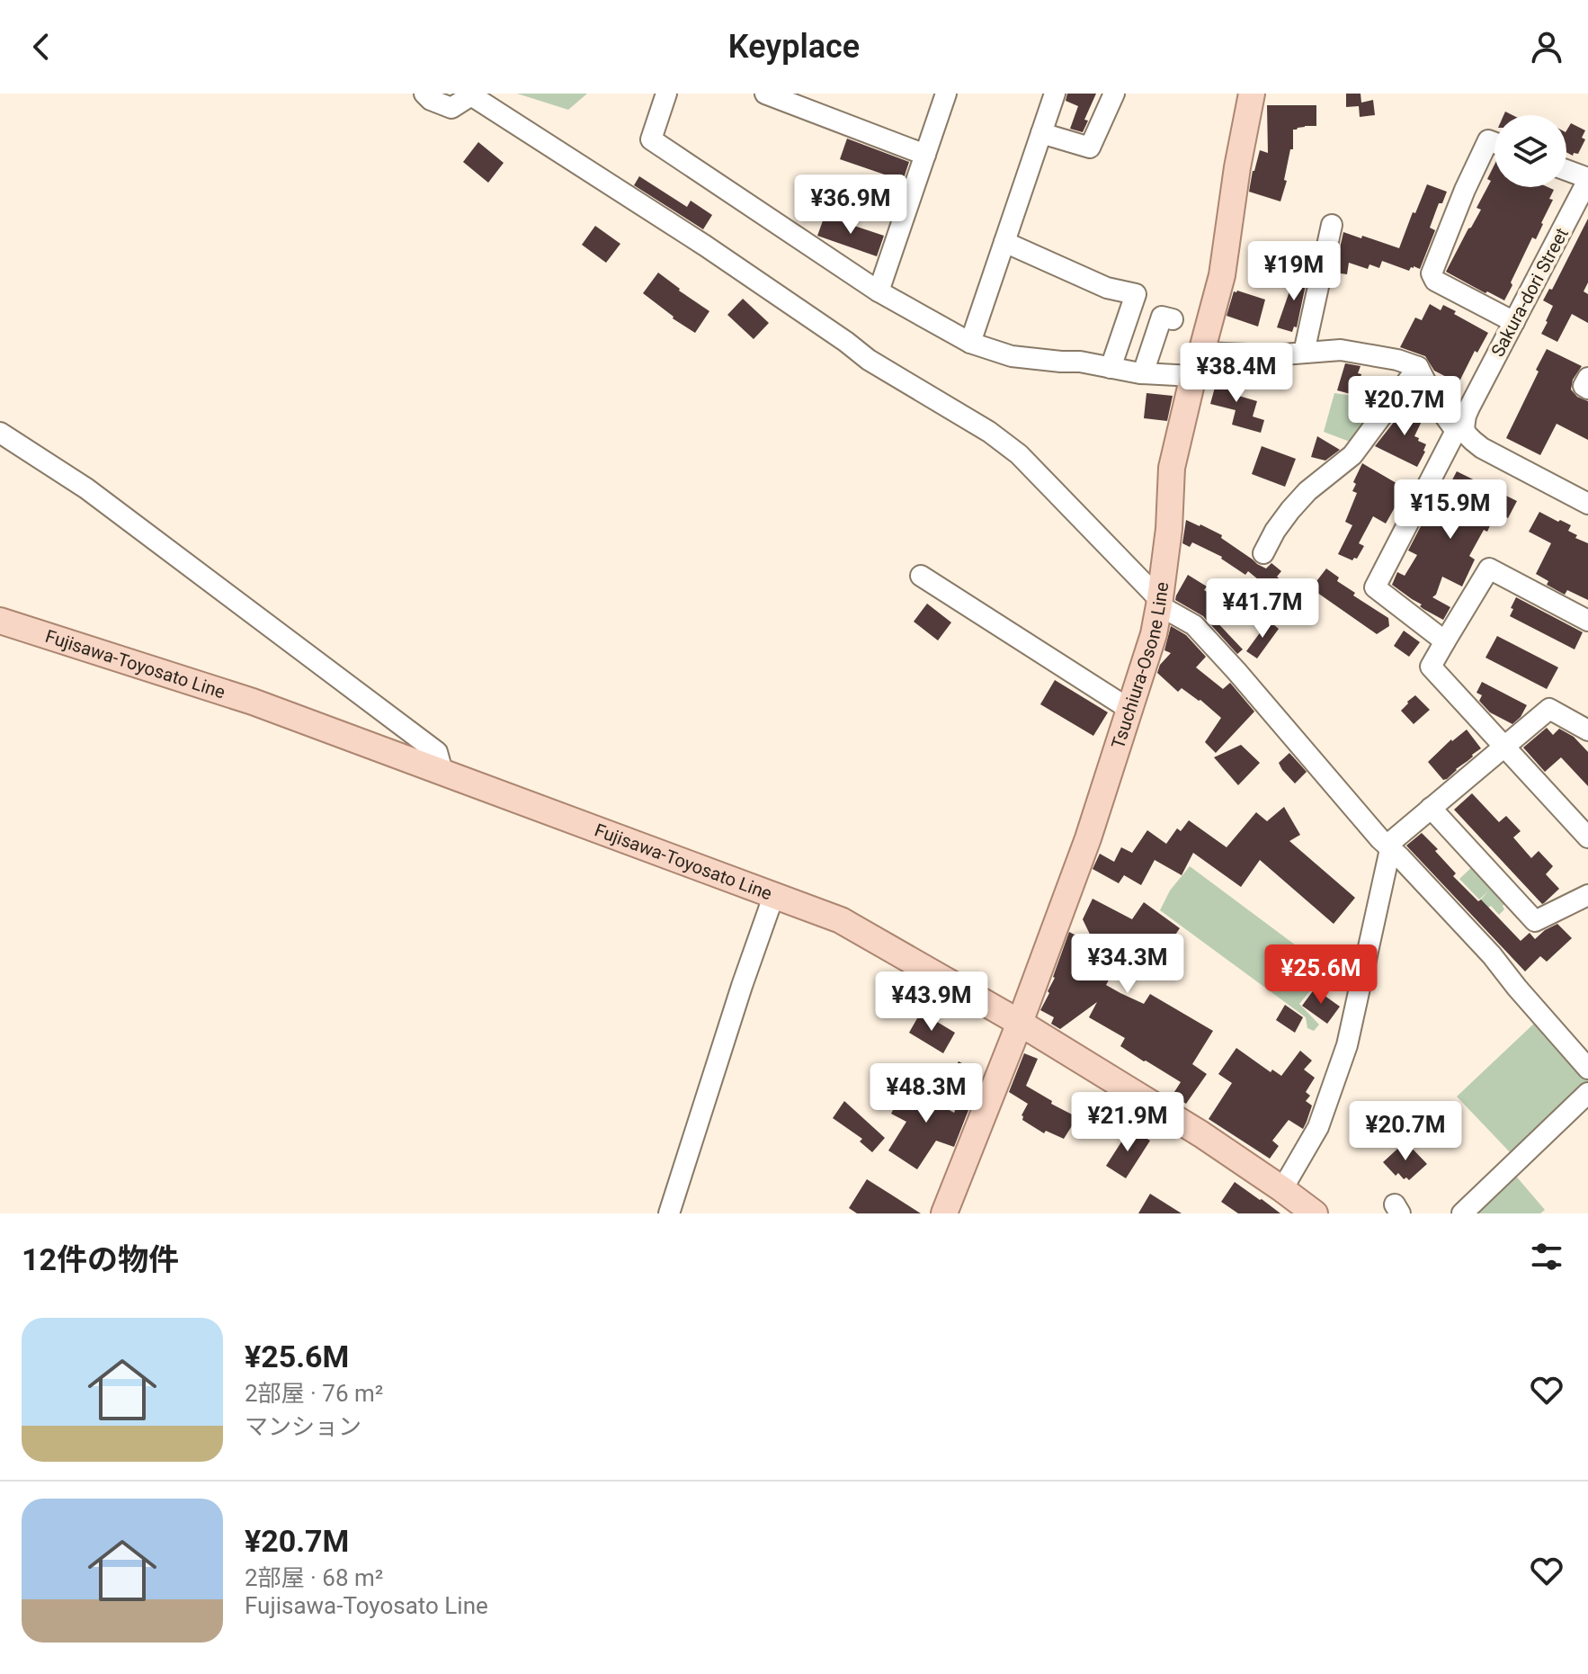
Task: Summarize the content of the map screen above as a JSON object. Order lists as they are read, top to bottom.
{
  "streets": {
    "main road": ["Fujisawa-Toyosato Line", "Tsuchiura-Osone Line"],
    "street": ["Sakura-dori Street"]
  },
  "crossings": [
    ["Fujisawa-Toyosato Line", "Tsuchiura-Osone Line"]
  ],
  "page": {
    "header": "Keyplace",
    "price": [
      "¥36.9M",
      "¥19M",
      "¥38.4M",
      "¥20.7M",
      "¥15.9M",
      "¥41.7M",
      "¥34.3M",
      "¥25.6M",
      "¥43.9M",
      "¥48.3M",
      "¥21.9M",
      "¥20.7M"
    ],
    "heading": "12件の物件",
    "list": [
      {
        "name": "¥25.6M",
        "note": "2部屋 · 76 m² · マンション"
      },
      {
        "name": "¥20.7M",
        "note": "2部屋 · 68 m² · Fujisawa-Toyosato Line"
      }
    ]
  }
}
